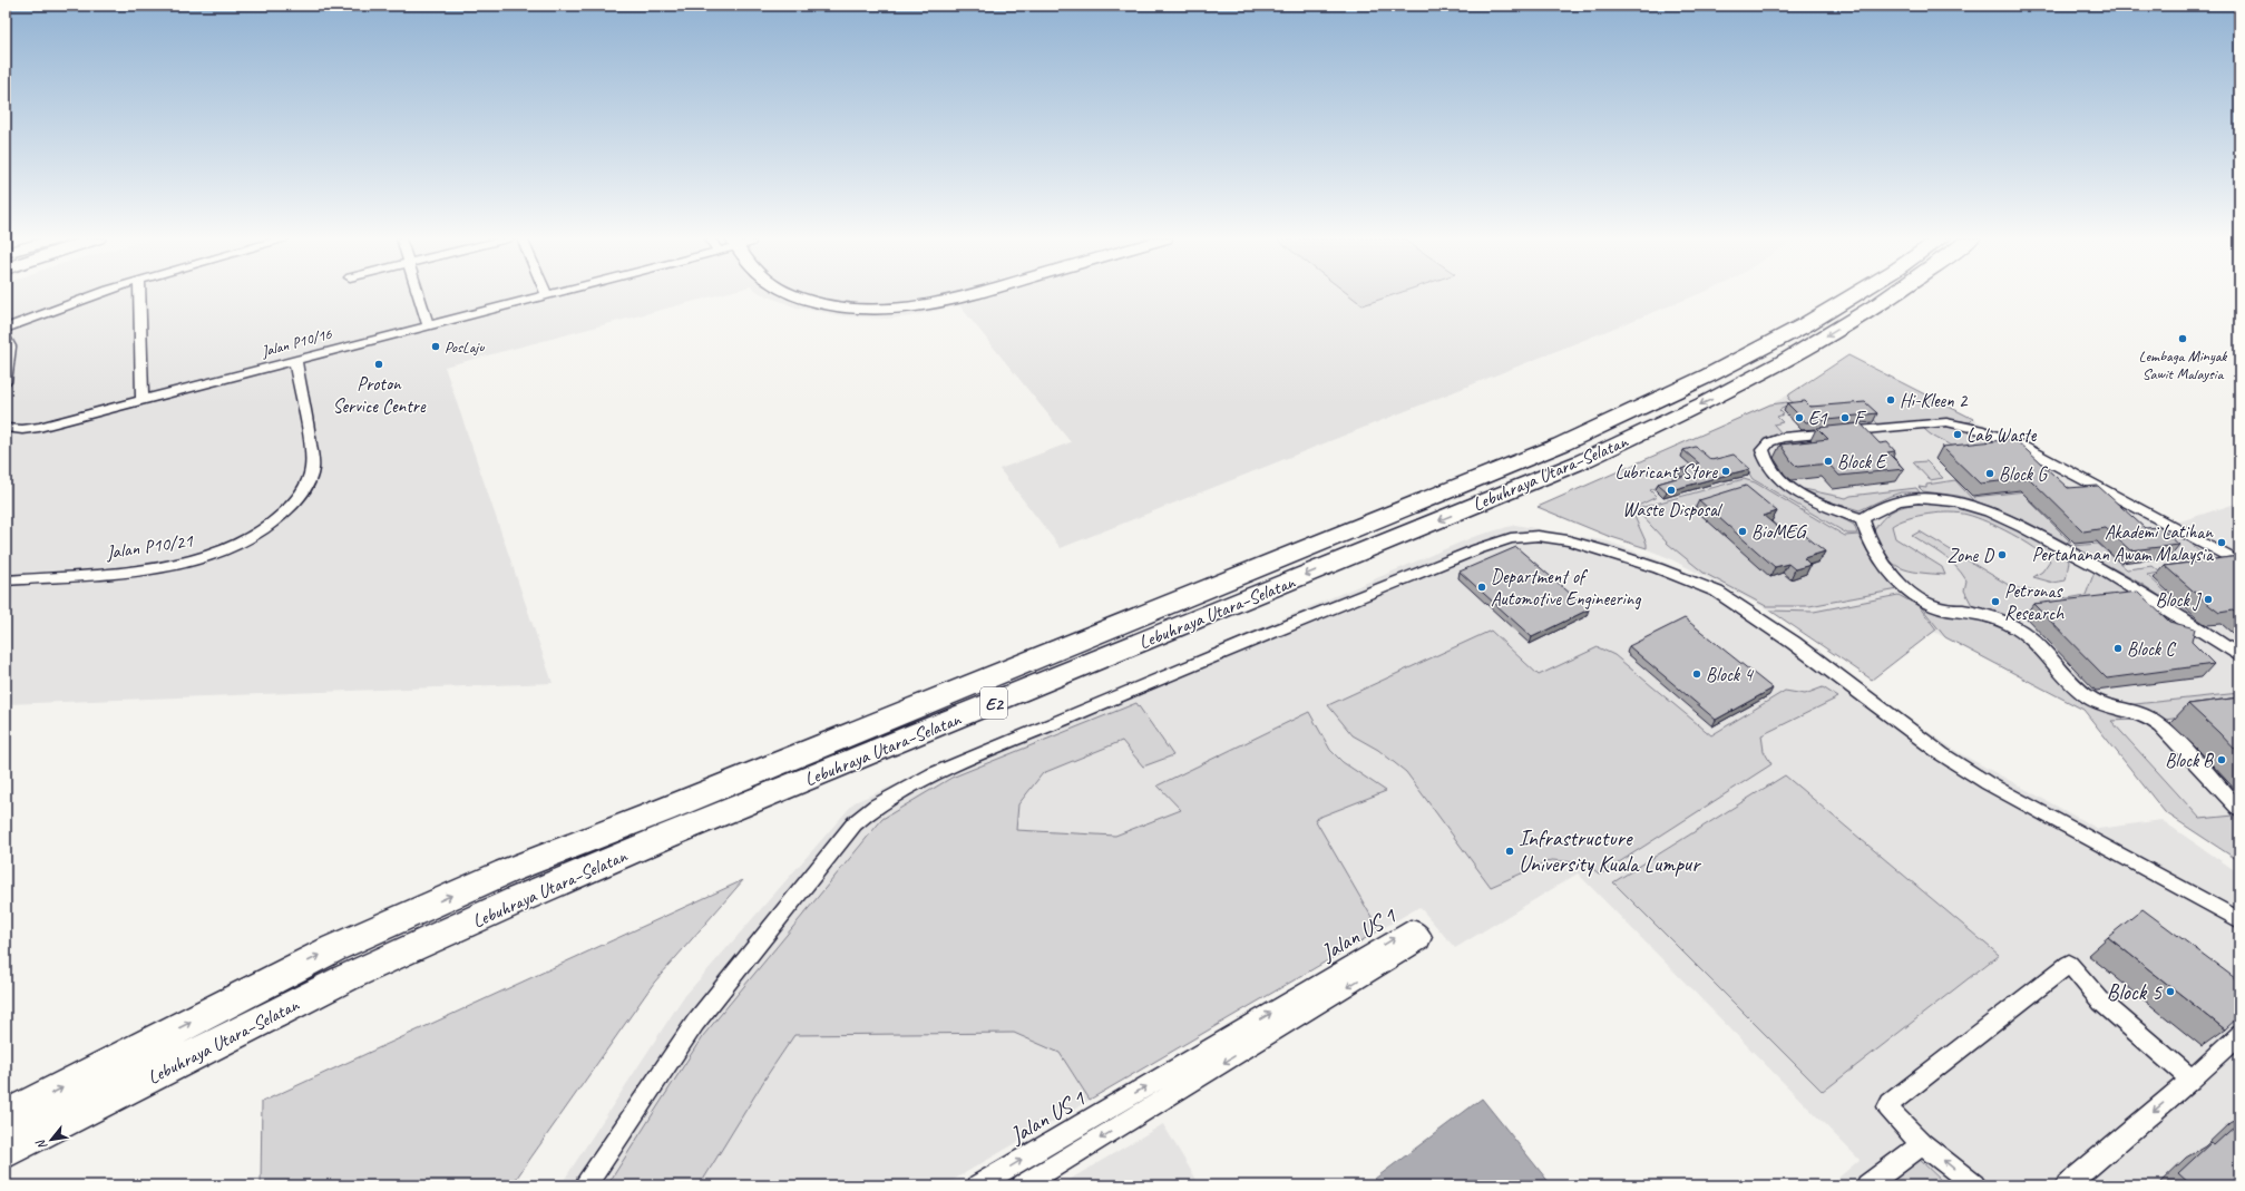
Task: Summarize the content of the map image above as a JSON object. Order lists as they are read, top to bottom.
{
  "streets": {
    "highway": ["Lebuhraya Utara–Selatan", "E2"],
    "street": ["Jalan P10/16", "Jalan P10/21", "Jalan US 1"]
  },
  "crossings": [
    ["Jalan P10/16", "Jalan P10/21"]
  ],
  "places": [
    "Lembaga Minyak Sawit Malaysia",
    "PosLaju",
    "Proton Service Centre",
    "Hi-Kleen 2",
    "E1",
    "F",
    "Lab Waste",
    "Block E",
    "Lubricant Store",
    "Block G",
    "Waste Disposal",
    "BioMEG",
    "Akademi Latihan Pertahanan Awam Malaysia",
    "Zone D",
    "Department of Automotive Engineering",
    "Block J",
    "Petronas Research",
    "Block C",
    "Block 4",
    "Block B",
    "Infrastructure University Kuala Lumpur",
    "Block 5"
  ],
  "north": "bottom left"
}
